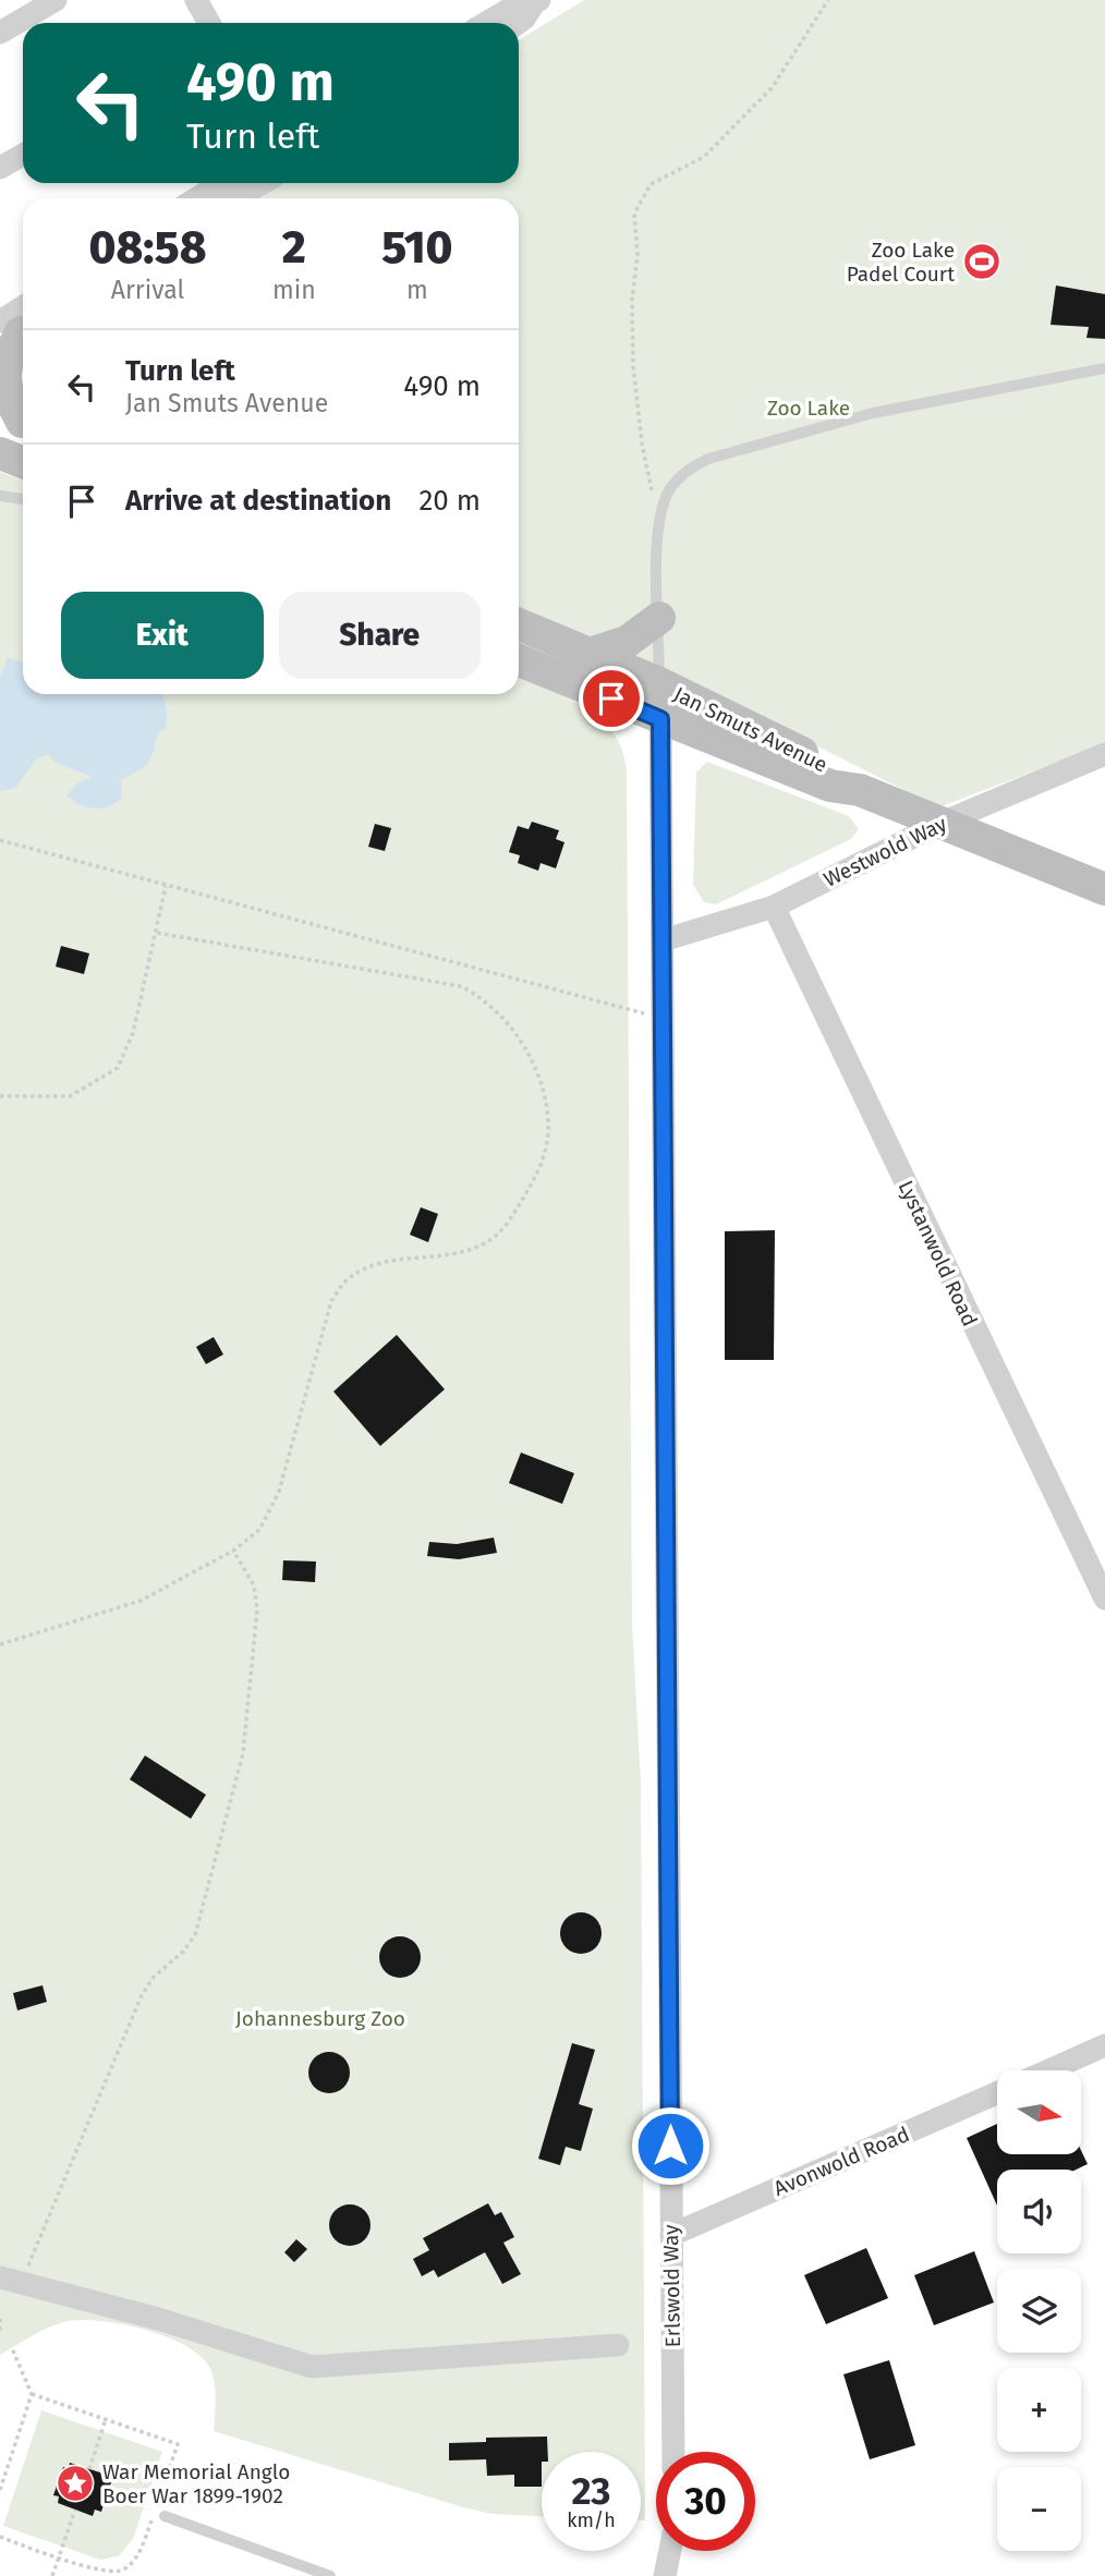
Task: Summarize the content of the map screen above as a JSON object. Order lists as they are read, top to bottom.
{
  "streets": {
    "main road": ["Jan Smuts Avenue"],
    "street": [
      "Westwold Way",
      "Lystanwold Road",
      "Avonwold Road",
      "Erlswold Way"
    ]
  },
  "crossings": [
    ["Jan Smuts Avenue", "Westwold Way"],
    ["Jan Smuts Avenue", "Erlswold Way"],
    ["Westwold Way", "Lystanwold Road"],
    ["Westwold Way", "Erlswold Way"],
    ["Avonwold Road", "Erlswold Way"]
  ],
  "parks": ["Zoo Lake", "Johannesburg Zoo"],
  "places": {
    "sports": ["Zoo Lake Padel Court"],
    "place": ["War Memorial Anglo Boer War 1899-1902"]
  },
  "north": "right",
  "page": {
    "turn": ["490 m", "Turn left"],
    "eta": [
      "08:58",
      "Arrival",
      "2",
      "min",
      "510",
      "m"
    ],
    "list": [
      {
        "name": "Turn left",
        "note": "Jan Smuts Avenue",
        "value": "490 m"
      },
      {
        "name": "Arrive at destination",
        "value": "20 m"
      }
    ],
    "buttons": ["Exit", "Share"],
    "map_buttons": ["+", "−"],
    "speed": "23 km/h",
    "limit": "30"
  }
}
